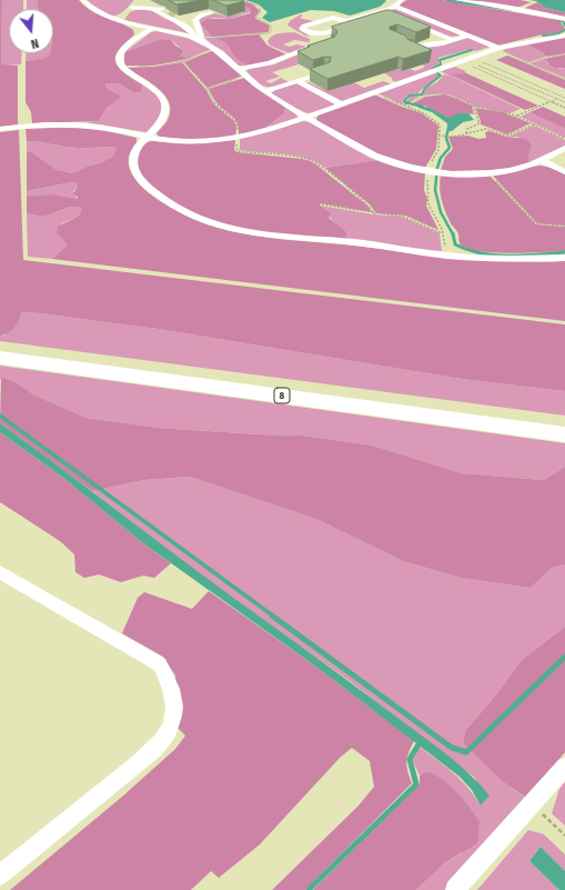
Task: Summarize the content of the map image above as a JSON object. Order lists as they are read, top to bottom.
{
  "streets": {
    "highway": ["8"]
  },
  "north": "bottom"
}
